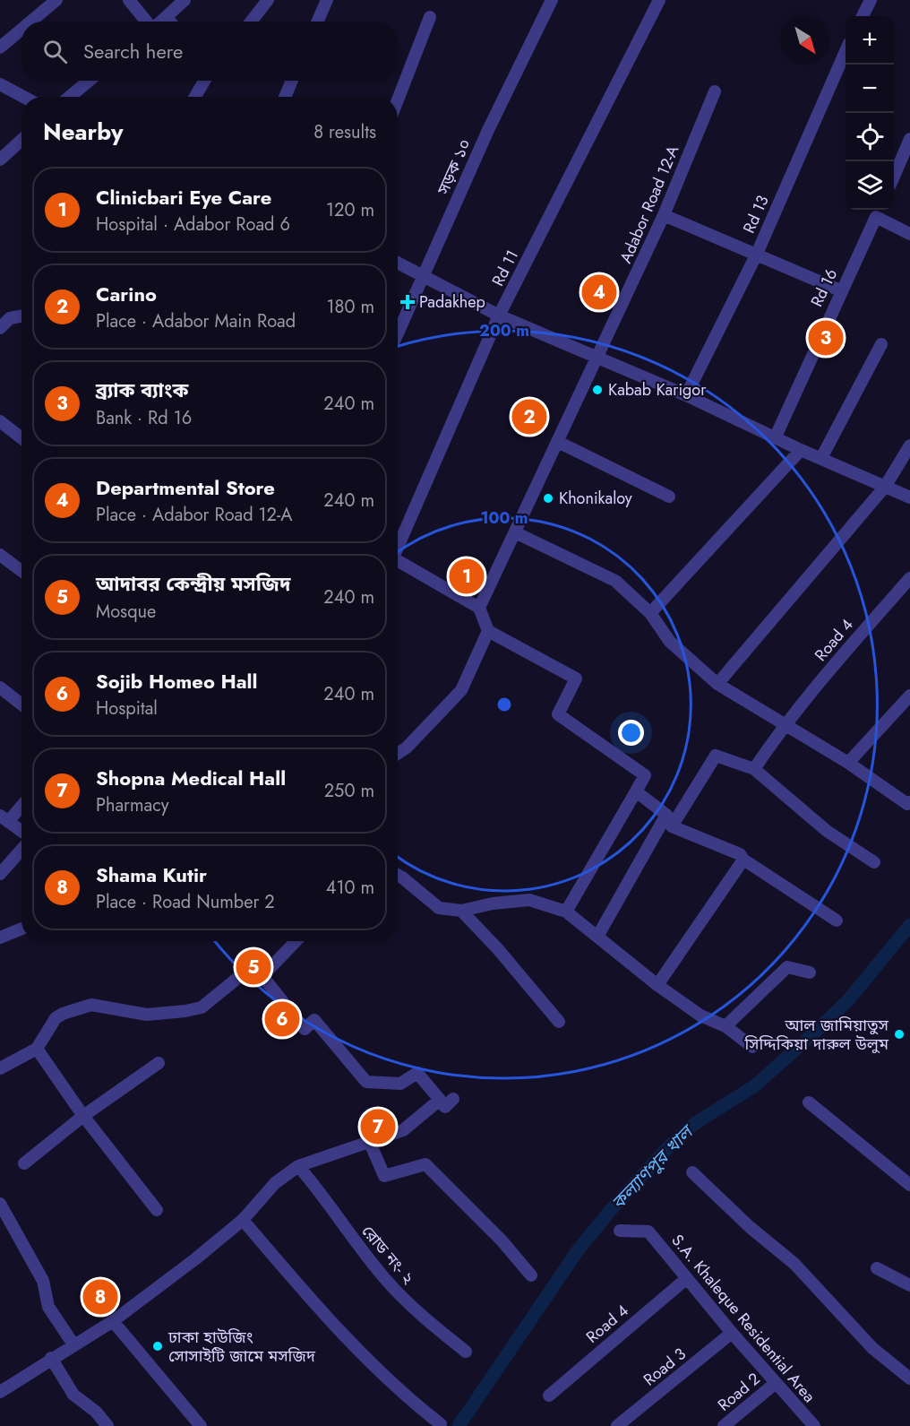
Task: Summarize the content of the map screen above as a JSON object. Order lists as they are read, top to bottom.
{
  "streets": {
    "street": [
      "সড়ক ১০",
      "Adabor Road 12-A",
      "Rd 13",
      "Rd 11",
      "Rd 16",
      "Road 4",
      "রোড নং- ২",
      "S.A. Khaleque Residential Area",
      "Road 3",
      "Road 2"
    ]
  },
  "crossings": [
    ["Road 4", "S.A. Khaleque Residential Area"],
    ["S.A. Khaleque Residential Area", "Road 3"],
    ["S.A. Khaleque Residential Area", "Road 2"]
  ],
  "water": ["কল্যাণপুর খাল"],
  "places": {
    "health": ["Padakhep"],
    "other": [
      "Kabab Karigor",
      "Khonikaloy",
      "আল জামিয়াতুস সিদ্দিকিয়া দারুল উলুম",
      "ঢাকা হাউজিং সোসাইটি জামে মসজিদ"
    ]
  },
  "north": "bottom right",
  "page": {
    "map_buttons": ["+", "−"],
    "search": "Search here",
    "heading": ["Nearby", "8 results"],
    "list": [
      {
        "mark": "1",
        "name": "Clinicbari Eye Care",
        "note": "Hospital · Adabor Road 6",
        "value": "120 m"
      },
      {
        "mark": "2",
        "name": "Carino",
        "note": "Place · Adabor Main Road",
        "value": "180 m"
      },
      {
        "mark": "3",
        "name": "ব্র্যাক ব্যাংক",
        "note": "Bank · Rd 16",
        "value": "240 m"
      },
      {
        "mark": "4",
        "name": "Departmental Store",
        "note": "Place · Adabor Road 12-A",
        "value": "240 m"
      },
      {
        "mark": "5",
        "name": "আদাবর কেন্দ্রীয় মসজিদ",
        "note": "Mosque",
        "value": "240 m"
      },
      {
        "mark": "6",
        "name": "Sojib Homeo Hall",
        "note": "Hospital",
        "value": "240 m"
      },
      {
        "mark": "7",
        "name": "Shopna Medical Hall",
        "note": "Pharmacy",
        "value": "250 m"
      },
      {
        "mark": "8",
        "name": "Shama Kutir",
        "note": "Place · Road Number 2",
        "value": "410 m"
      }
    ],
    "pins": [
      "4",
      "3",
      "2",
      "1",
      "5",
      "6",
      "7",
      "8"
    ]
  },
  "rings": ["200 m", "100 m"]
}
